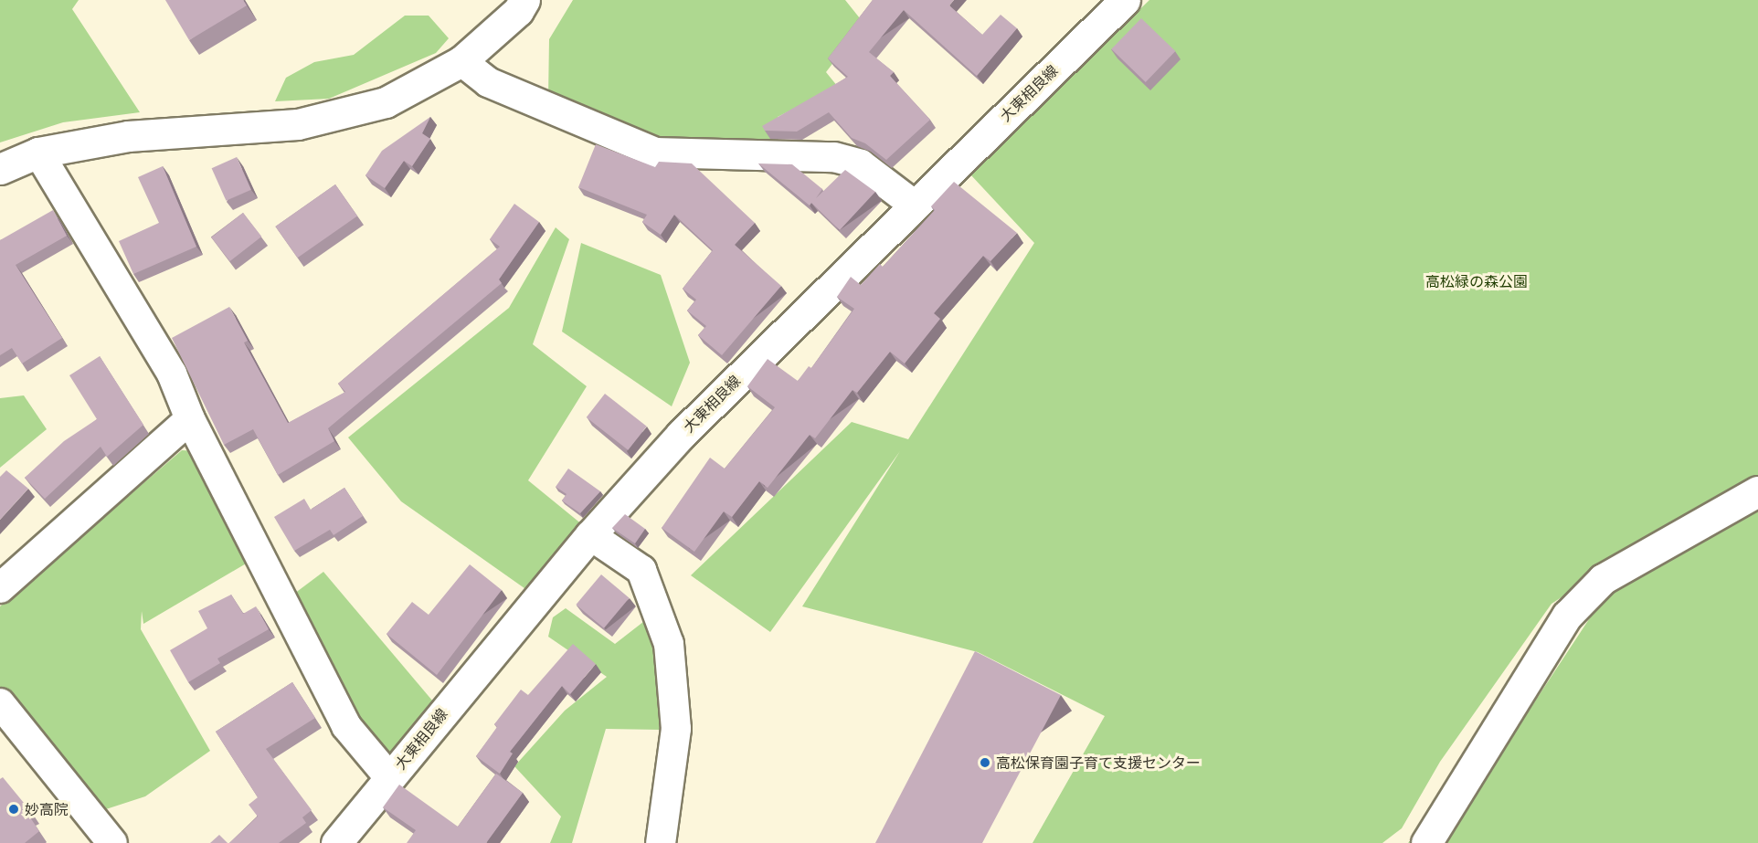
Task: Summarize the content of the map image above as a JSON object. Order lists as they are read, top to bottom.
{
  "streets": {
    "main road": ["大東相良線"]
  },
  "parks": ["高松緑の森公園"],
  "places": ["高松保育園子育て支援センター", "妙高院"]
}
